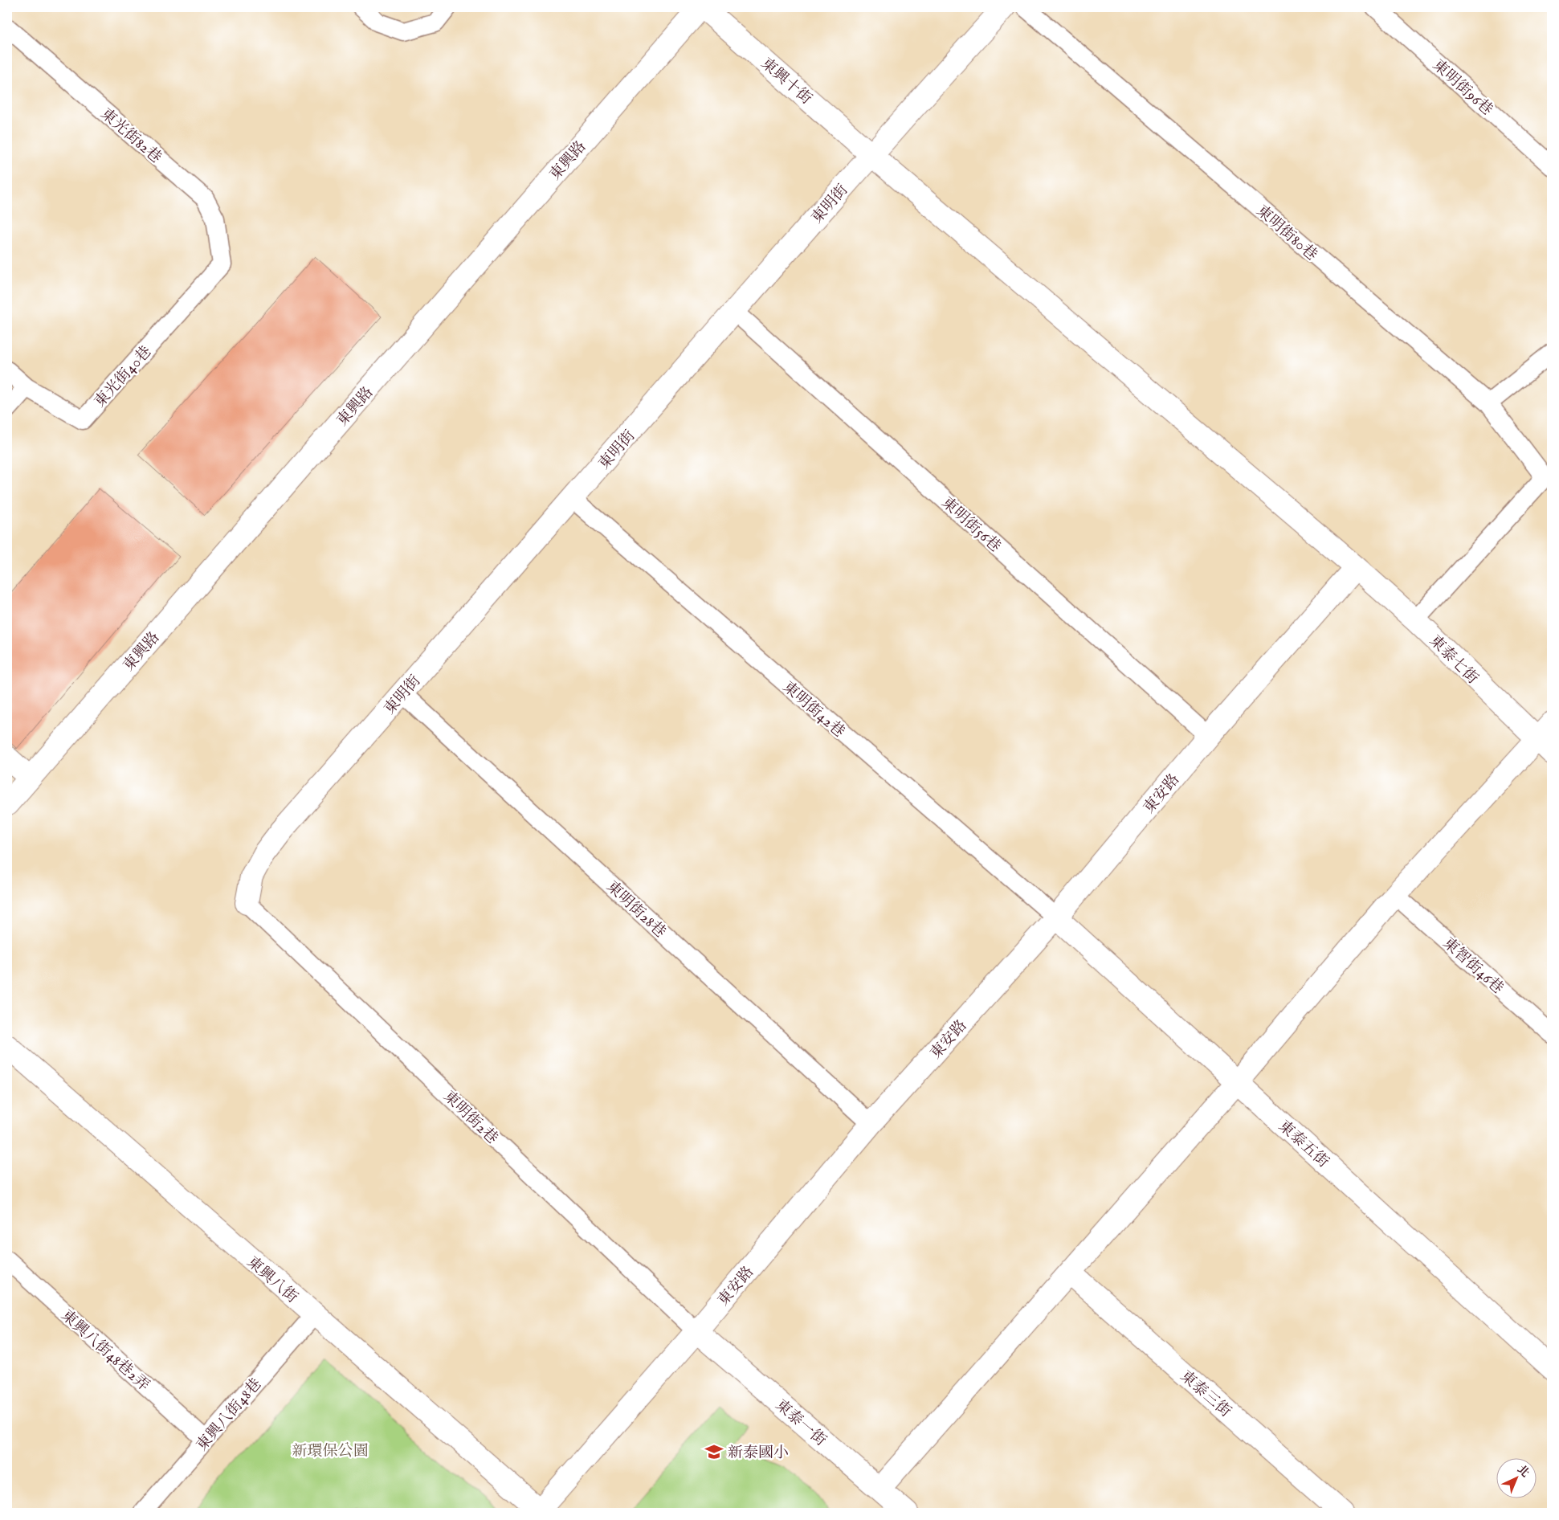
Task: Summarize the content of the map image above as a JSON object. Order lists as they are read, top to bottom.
{
  "streets": {
    "street": [
      "東興十街",
      "東興路",
      "東明街",
      "東泰七街",
      "東安路",
      "東泰五街",
      "東興八街",
      "東泰三街",
      "東泰一街"
    ],
    "lane": [
      "東明街96巷",
      "東光街82巷",
      "東明街80巷",
      "東光街40巷",
      "東明街56巷",
      "東明街42巷",
      "東明街28巷",
      "東智街46巷",
      "東明街2巷",
      "東興八街48巷2弄",
      "東興八街48巷"
    ]
  },
  "crossings": [
    ["東興十街", "東興路"],
    ["東興十街", "東明街"],
    ["東興十街", "東泰七街"],
    ["東興十街", "東安路"],
    ["東光街82巷", "東光街40巷"],
    ["東明街", "東明街56巷"],
    ["東明街", "東明街42巷"],
    ["東明街", "東明街28巷"],
    ["東明街", "東明街2巷"],
    ["東明街80巷", "東泰七街"],
    ["東明街56巷", "東安路"],
    ["東泰七街", "東安路"],
    ["東明街42巷", "東安路"],
    ["東明街42巷", "東泰五街"],
    ["東安路", "東明街28巷"],
    ["東安路", "東明街2巷"],
    ["東安路", "東泰五街"],
    ["東安路", "東興八街"],
    ["東安路", "東泰一街"],
    ["東明街2巷", "東泰一街"],
    ["東興八街", "東興八街48巷"],
    ["東興八街48巷2弄", "東興八街48巷"]
  ],
  "parks": ["新環保公園"],
  "places": {
    "school or university": ["新泰國小"]
  },
  "north": "top right"
}
